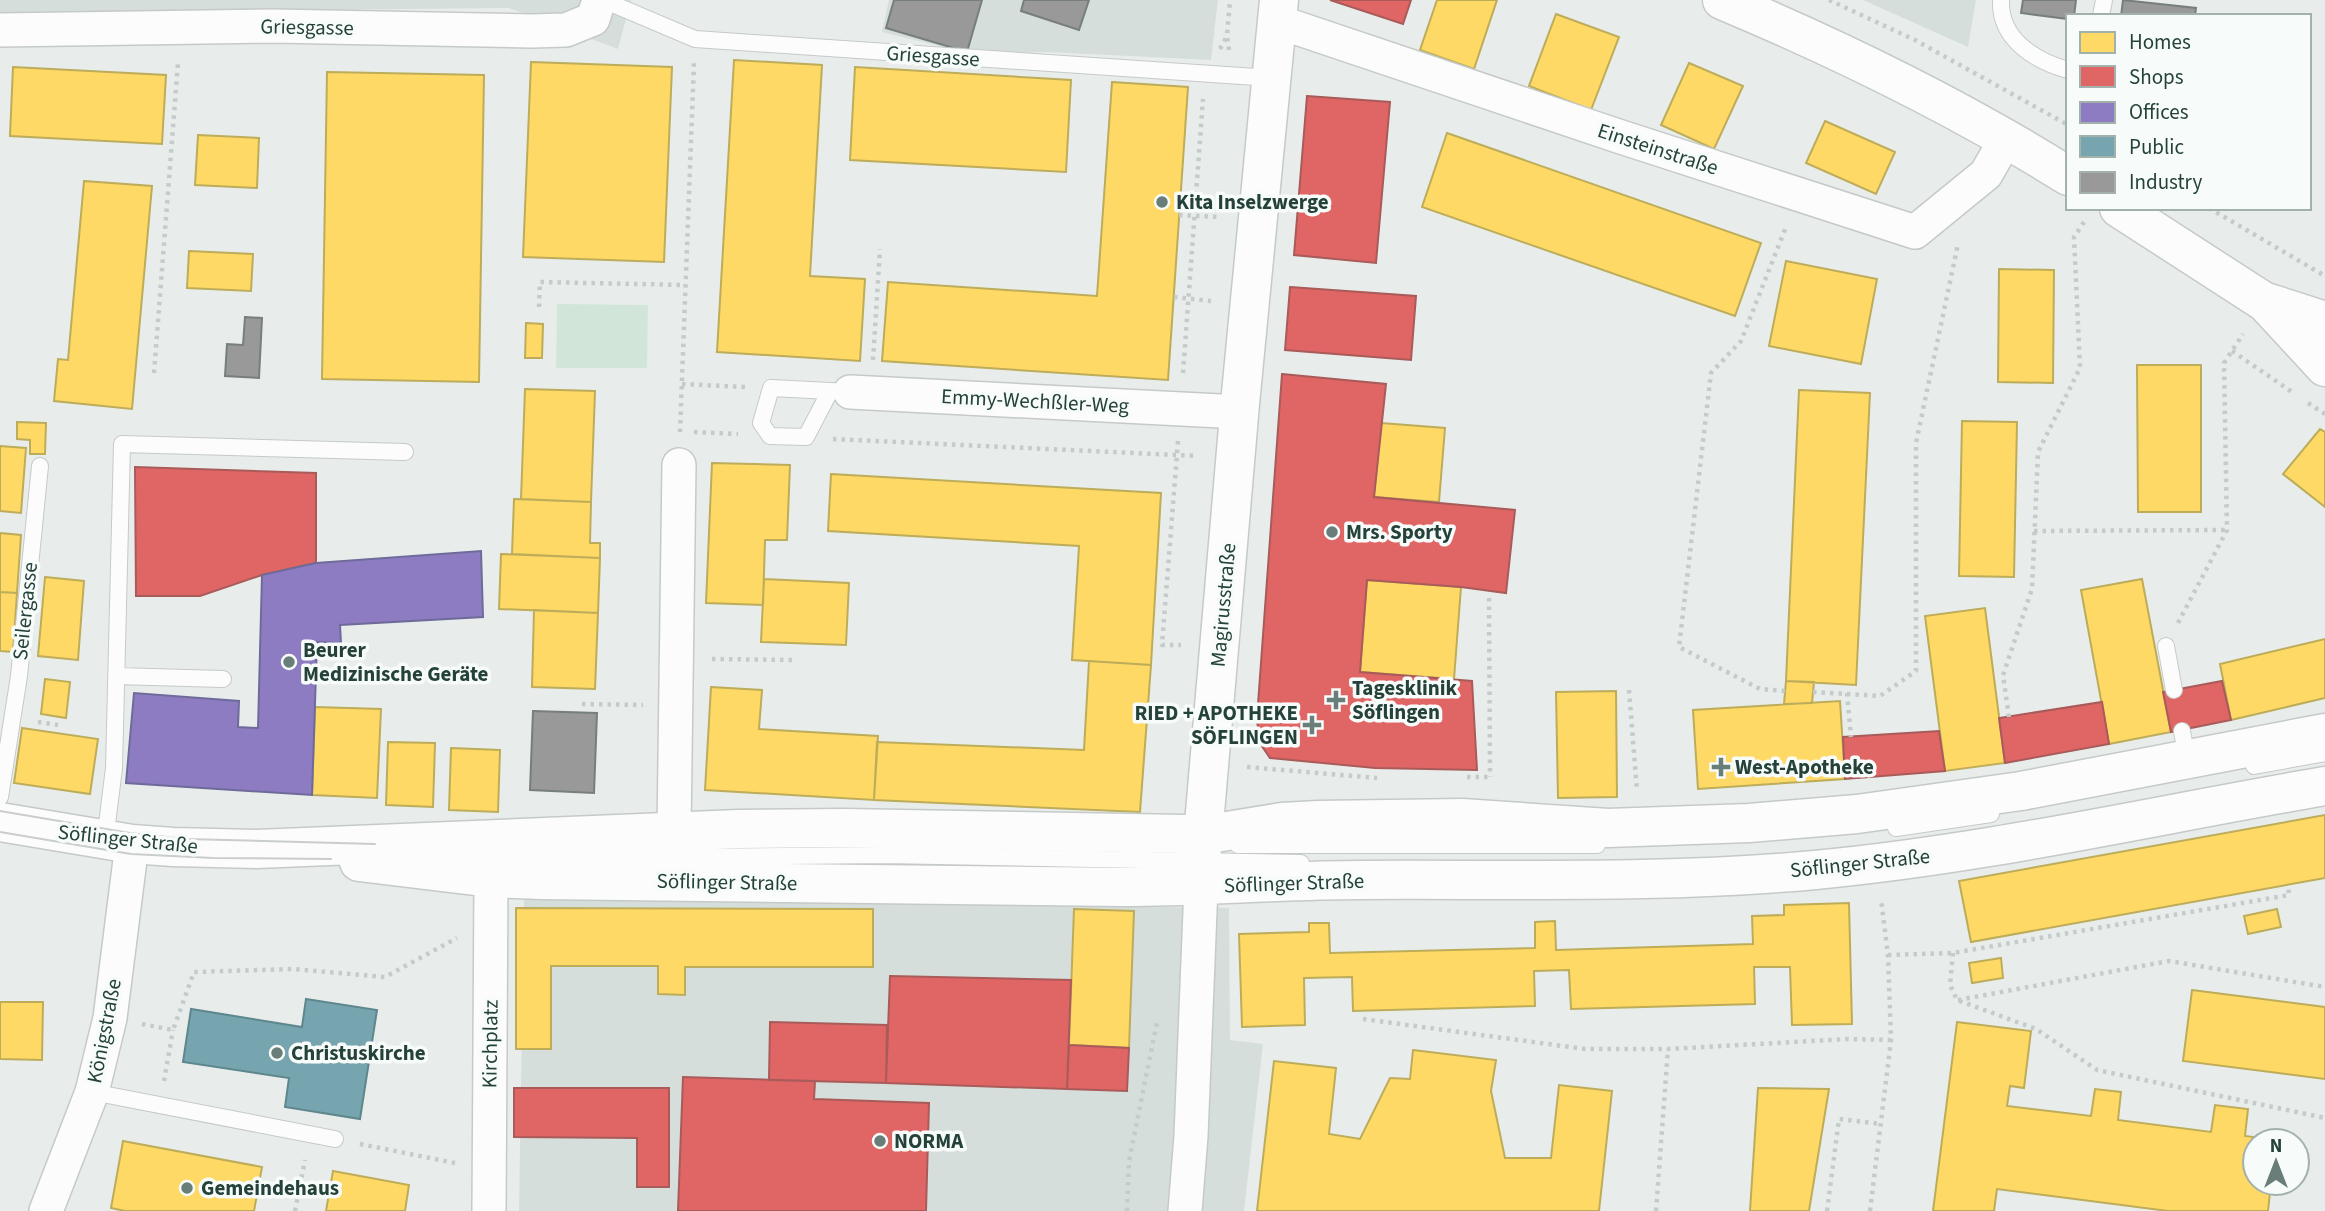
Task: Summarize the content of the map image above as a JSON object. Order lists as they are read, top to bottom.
{
  "streets": {
    "street": [
      "Griesgasse",
      "Einsteinstraße",
      "Emmy-Wechßler-Weg",
      "Magirusstraße",
      "Söflinger Straße",
      "Königstraße",
      "Kirchplatz"
    ],
    "lane": ["Seilergasse"]
  },
  "crossings": [
    ["Griesgasse", "Magirusstraße"],
    ["Einsteinstraße", "Magirusstraße"],
    ["Emmy-Wechßler-Weg", "Magirusstraße"],
    ["Magirusstraße", "Söflinger Straße"],
    ["Söflinger Straße", "Königstraße"],
    ["Söflinger Straße", "Kirchplatz"]
  ],
  "places": {
    "other": [
      "Kita Inselzwerge",
      "Mrs. Sporty",
      "Beurer Medizinische Geräte",
      "Christuskirche",
      "NORMA",
      "Gemeindehaus"
    ],
    "health": ["Tagesklinik Söflingen", "RIED + APOTHEKE SÖFLINGEN", "West-Apotheke"]
  },
  "legend": [
    "Homes",
    "Shops",
    "Offices",
    "Public",
    "Industry"
  ],
  "north": "top"
}
